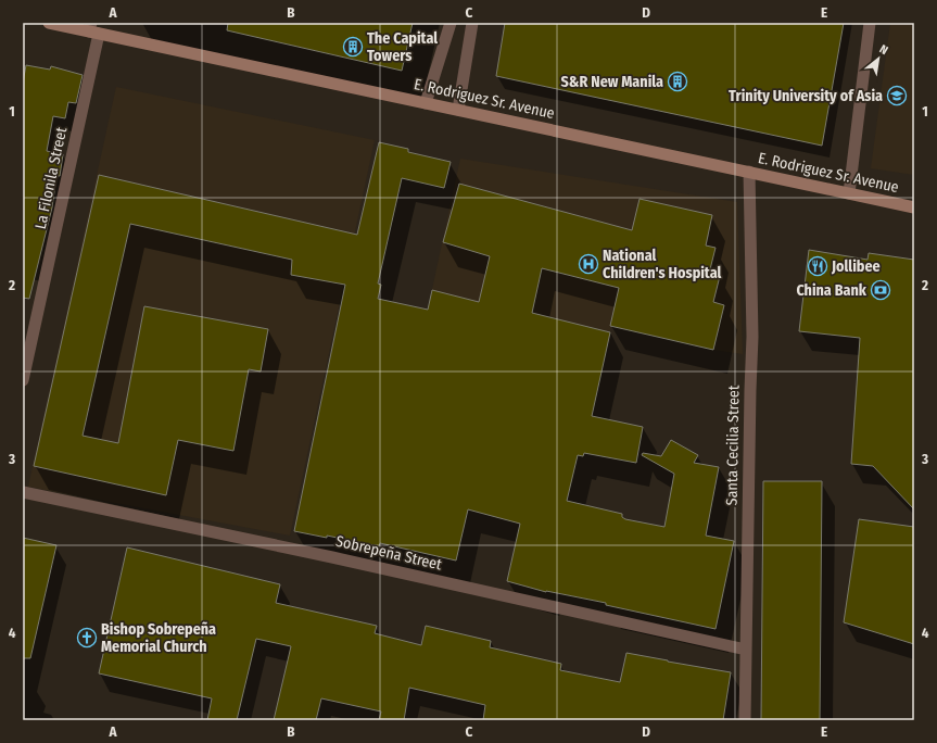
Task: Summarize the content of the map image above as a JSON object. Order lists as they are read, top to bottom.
{
  "streets": {
    "main road": ["E. Rodriguez Sr. Avenue"],
    "street": ["La Filonila Street", "Santa Cecilia Street", "Sobrepeña Street"]
  },
  "crossings": [
    ["E. Rodriguez Sr. Avenue", "La Filonila Street"],
    ["E. Rodriguez Sr. Avenue", "Santa Cecilia Street"],
    ["Santa Cecilia Street", "Sobrepeña Street"]
  ],
  "places": {
    "building": ["The Capital Towers", "S&R New Manila"],
    "school or university": ["Trinity University of Asia"],
    "hospital": ["National Children's Hospital"],
    "restaurant": ["Jollibee"],
    "bank": ["China Bank"],
    "church": ["Bishop Sobrepeña Memorial Church"]
  },
  "north": "top right",
  "grid": {
    "columns": [
      "A",
      "B",
      "C",
      "D",
      "E"
    ],
    "rows": [
      "1",
      "2",
      "3",
      "4"
    ]
  }
}
